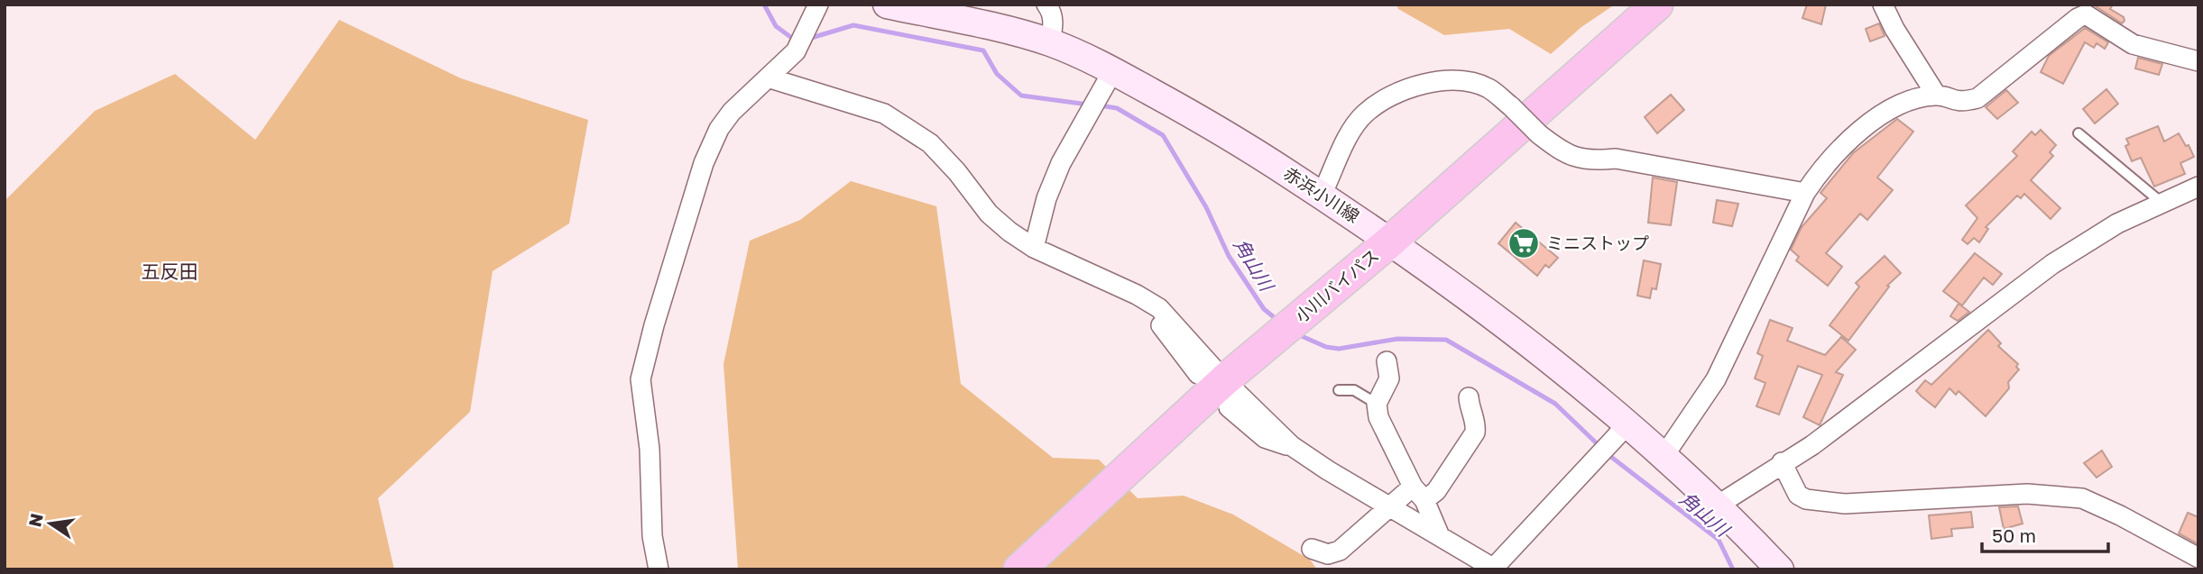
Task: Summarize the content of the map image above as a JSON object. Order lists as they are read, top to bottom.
{
  "streets": {
    "highway": ["小川バイパス"],
    "main road": ["赤浜小川線"]
  },
  "crossings": [
    ["赤浜小川線", "小川バイパス"]
  ],
  "districts": ["五反田"],
  "water": ["角山川"],
  "places": {
    "supermarket": ["ミニストップ"]
  },
  "scale_bar": "50 m",
  "north": "left"
}
